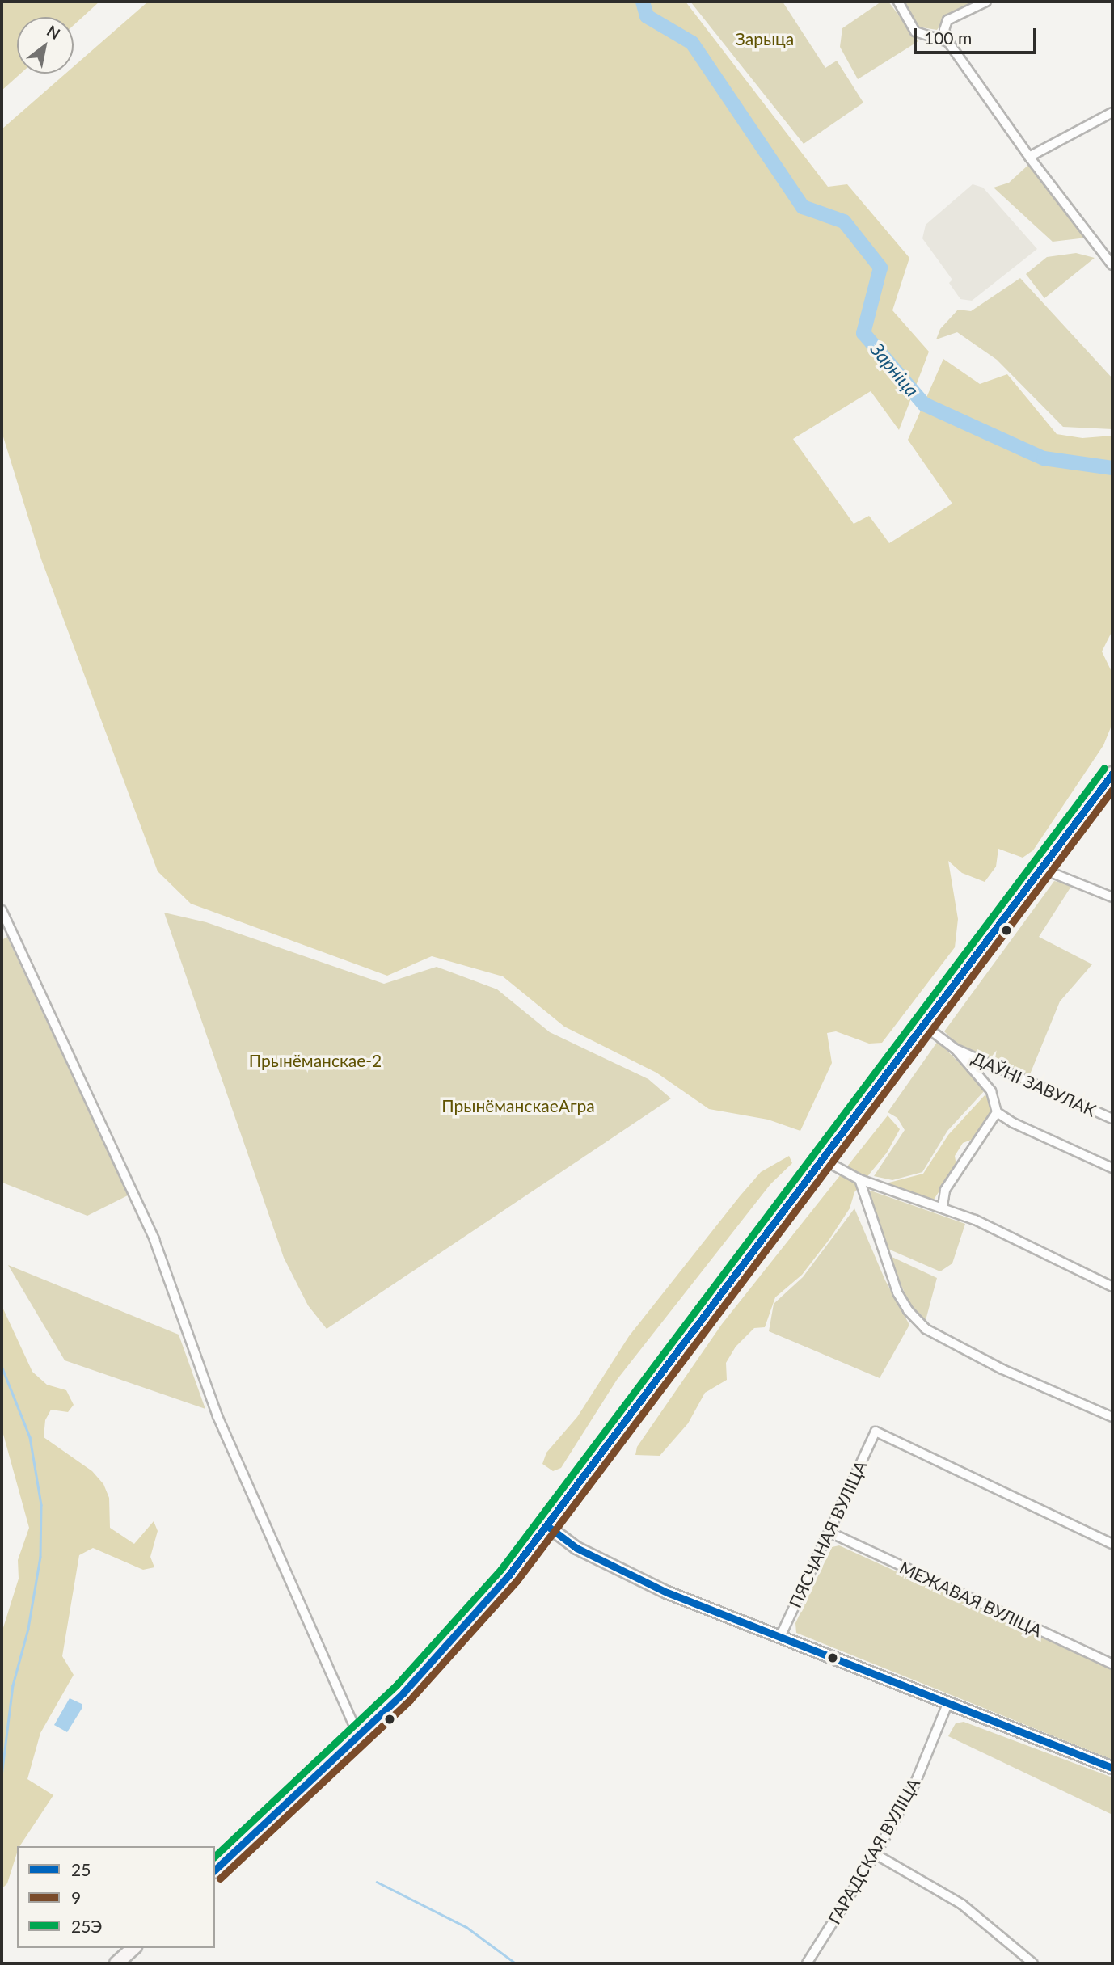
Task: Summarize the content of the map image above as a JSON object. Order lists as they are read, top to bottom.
{
  "streets": {
    "street": [
      "ДАЎНІ ЗАВУЛАК",
      "ПЯСЧАНАЯ ВУЛІЦА",
      "МЕЖАВАЯ ВУЛІЦА",
      "ГАРАДСКАЯ ВУЛІЦА"
    ]
  },
  "crossings": [
    ["ПЯСЧАНАЯ ВУЛІЦА", "МЕЖАВАЯ ВУЛІЦА"]
  ],
  "water": ["Зарніца"],
  "parks": ["Зарыца", "Прынёманскае-2", "ПрынёманскаеАгра"],
  "lines": ["transit line 25Э", "transit line 25", "transit line 9"],
  "legend": ["25", "9", "25Э"],
  "scale_bar": "100 m",
  "north": "top right"
}
